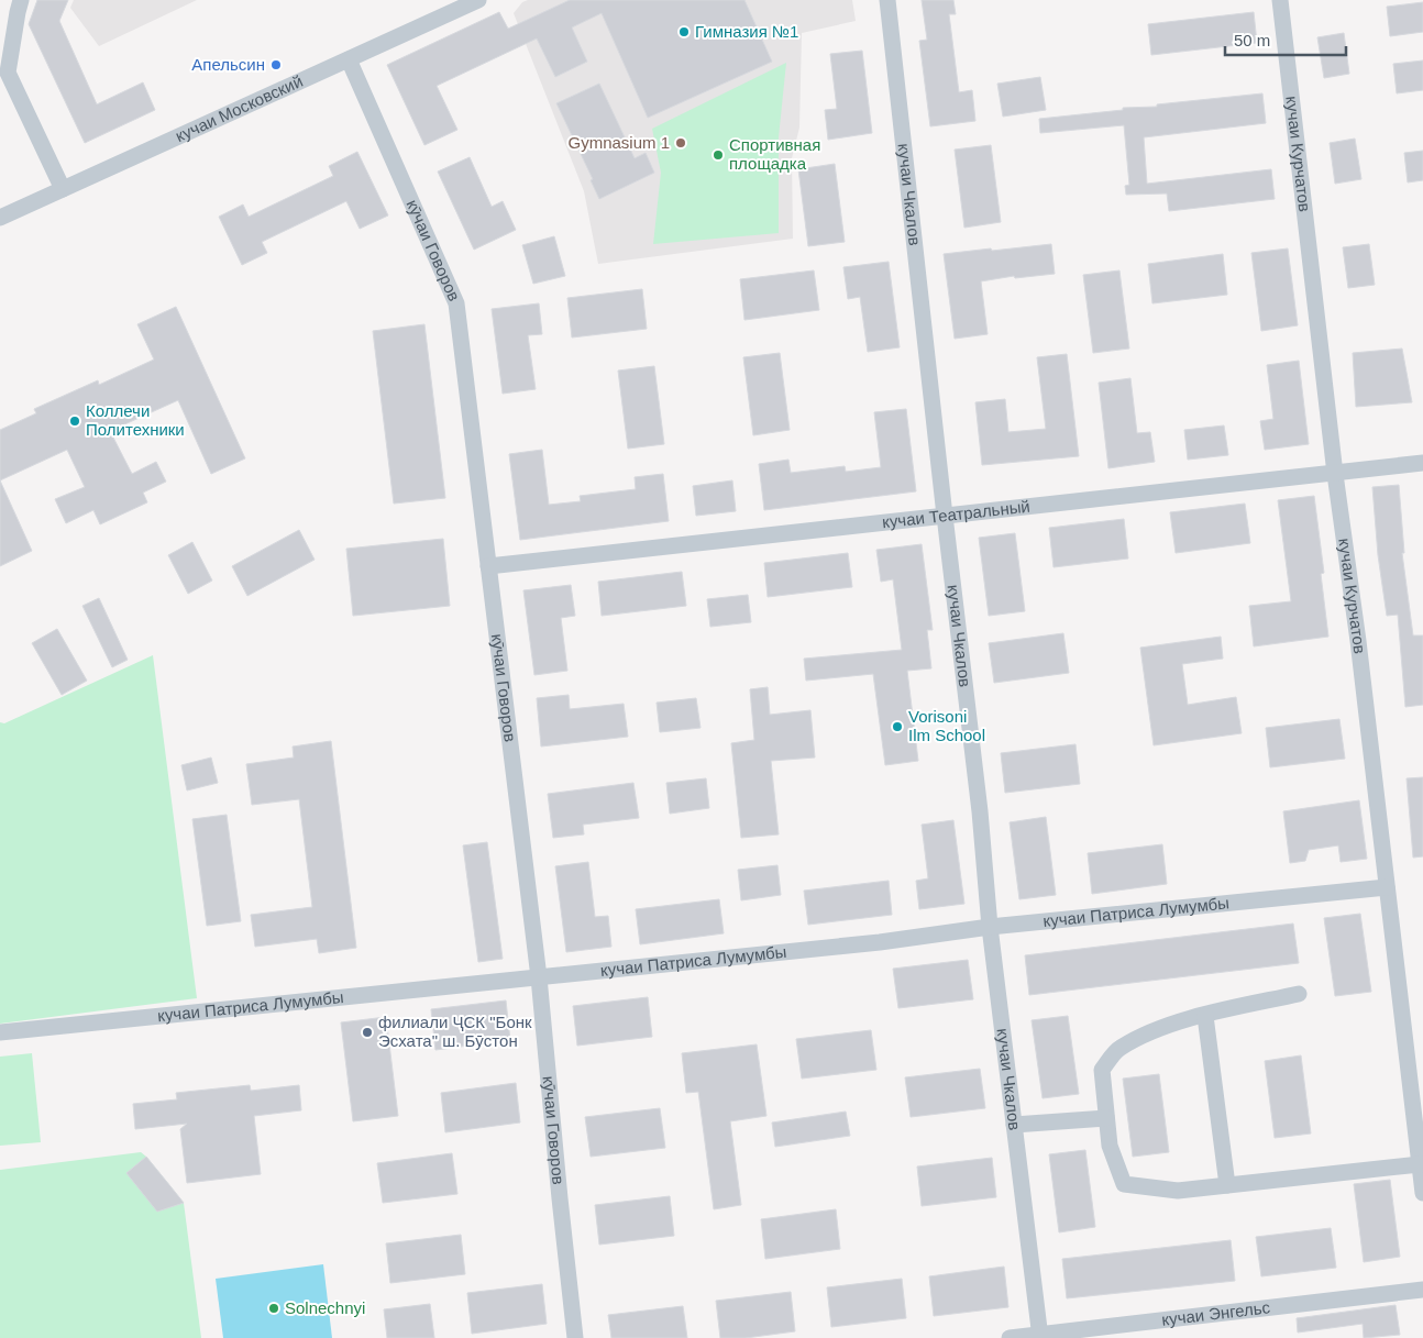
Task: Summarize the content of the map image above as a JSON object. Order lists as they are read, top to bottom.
{
  "streets": {
    "street": [
      "кучаи Московский",
      "кучаи Курчатов",
      "кучаи Чкалов",
      "кӯчаи Говоров",
      "кучаи Театральный",
      "кучаи Патриса Лумумбы",
      "кучаи Энгельс"
    ]
  },
  "crossings": [
    ["кучаи Московский", "кӯчаи Говоров"],
    ["кучаи Курчатов", "кучаи Театральный"],
    ["кучаи Курчатов", "кучаи Патриса Лумумбы"],
    ["кучаи Чкалов", "кучаи Театральный"],
    ["кучаи Чкалов", "кучаи Патриса Лумумбы"],
    ["кучаи Чкалов", "кучаи Энгельс"],
    ["кӯчаи Говоров", "кучаи Театральный"],
    ["кӯчаи Говоров", "кучаи Патриса Лумумбы"]
  ],
  "places": [
    "Гимназия №1",
    "Апельсин",
    "Gymnasium 1",
    "Спортивная площадка",
    "Коллечи Политехники",
    "Vorisoni Ilm School",
    "филиали ҶСК \"Бонк Эсхата\" ш. Бӯстон",
    "Solnechnyi"
  ],
  "scale_bar": "50 m"
}
